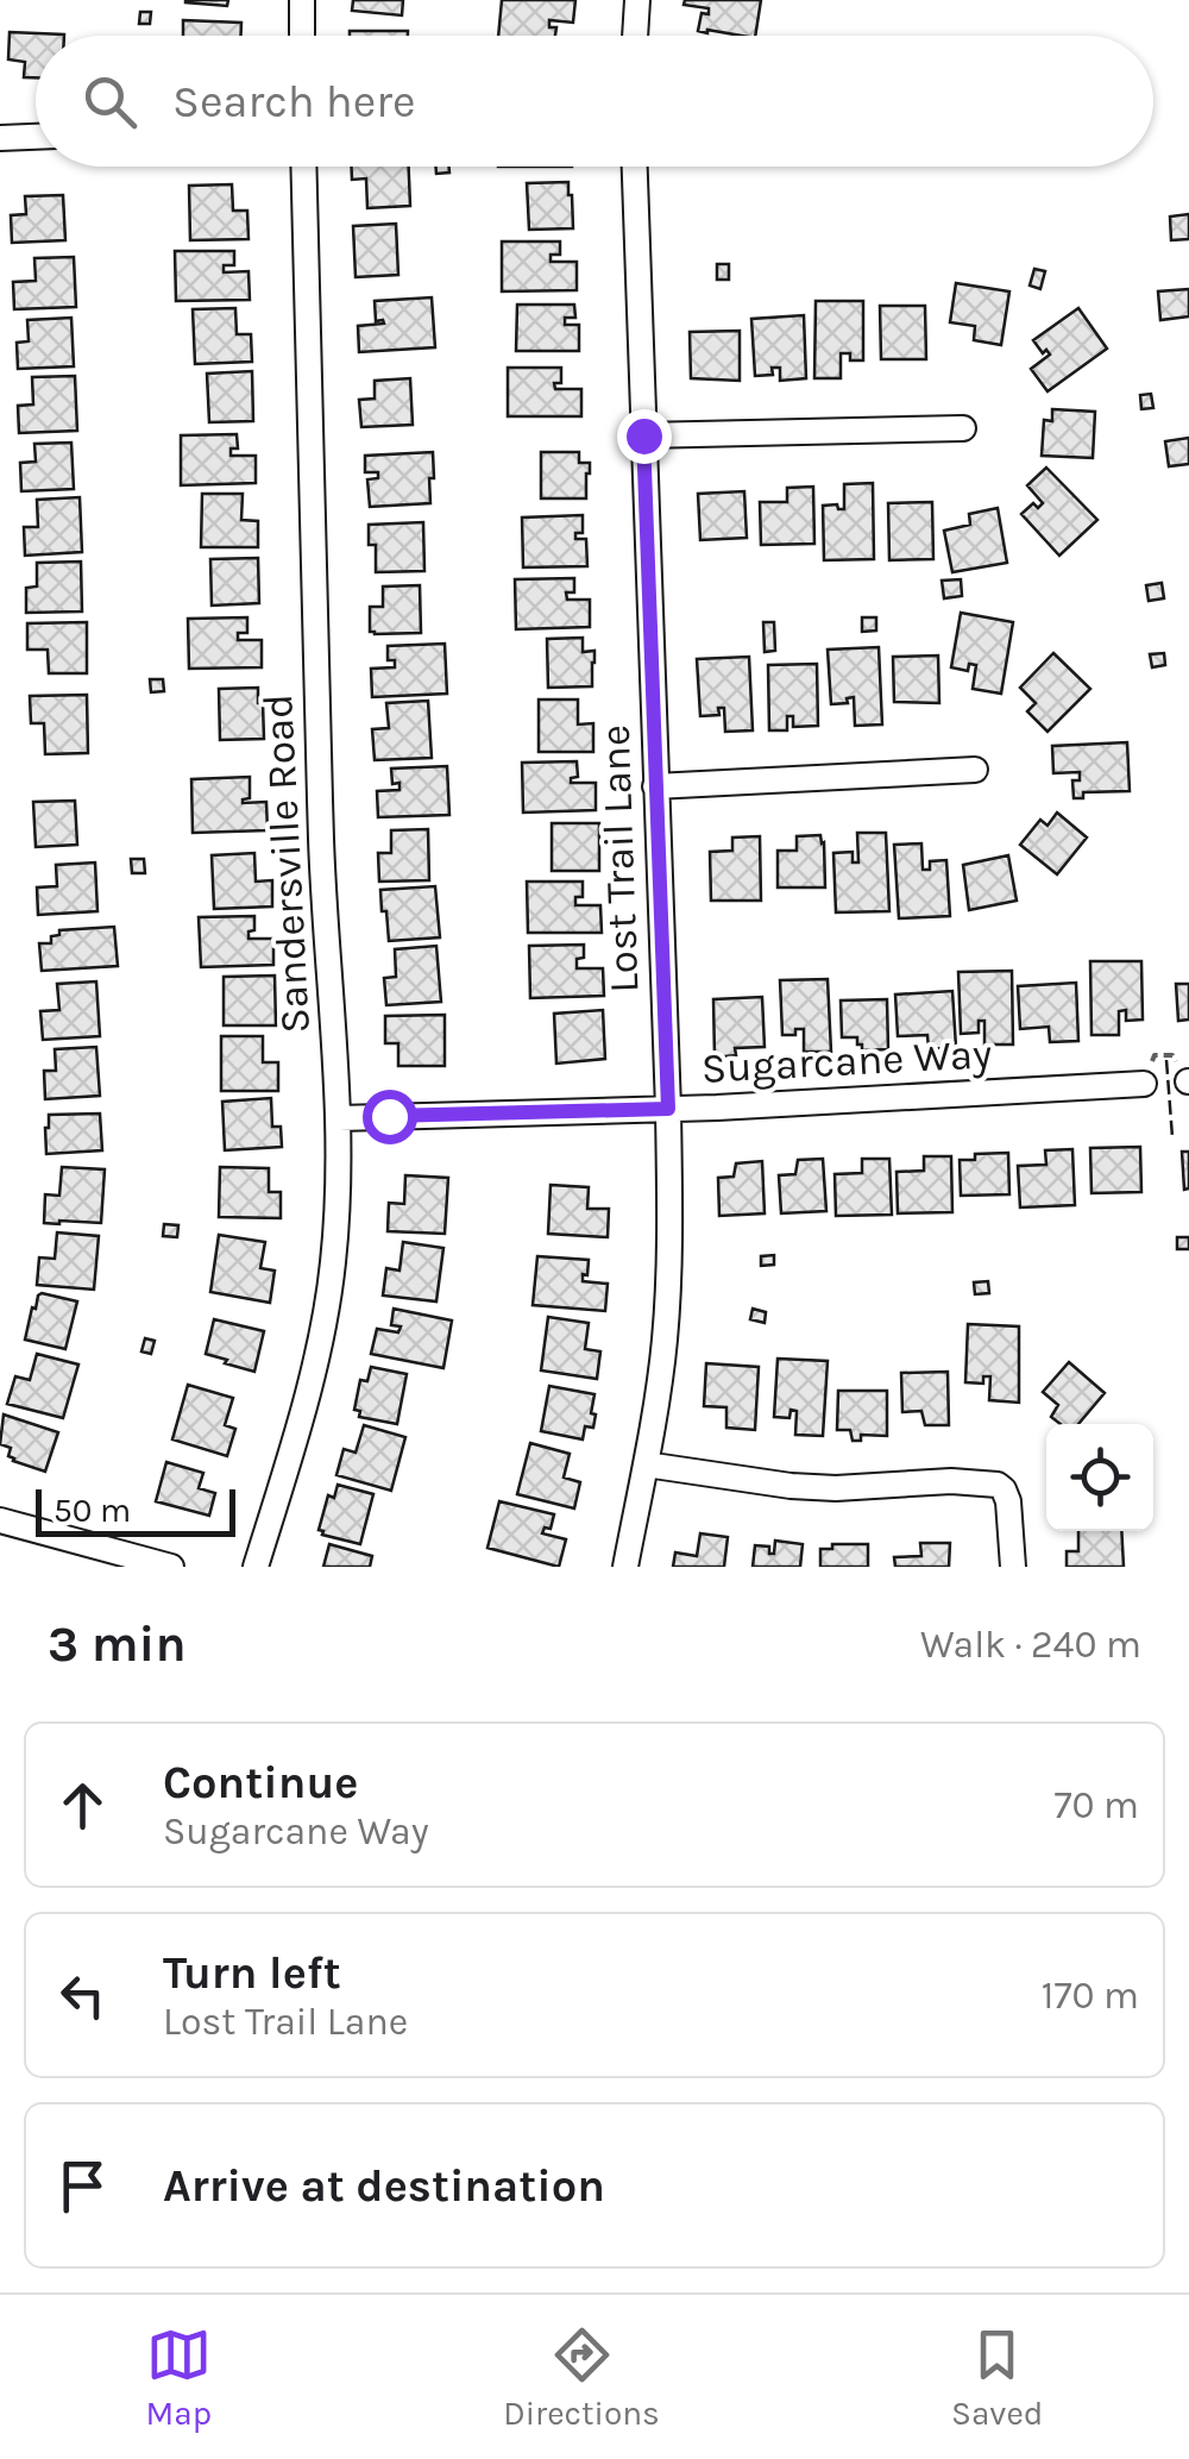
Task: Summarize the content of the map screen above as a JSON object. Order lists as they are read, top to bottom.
{
  "streets": {
    "street": ["Lost Trail Lane", "Sandersville Road", "Sugarcane Way"]
  },
  "crossings": [
    ["Lost Trail Lane", "Sugarcane Way"],
    ["Sandersville Road", "Sugarcane Way"]
  ],
  "scale_bar": "50 m",
  "page": {
    "search": "Search here",
    "scale": "50 m",
    "heading": ["3 min", "Walk · 240 m"],
    "list": [
      ["Continue", "Sugarcane Way", "70 m"],
      ["Turn left", "Lost Trail Lane", "170 m"],
      "Arrive at destination"
    ],
    "nav": ["Map", "Directions", "Saved"]
  }
}
